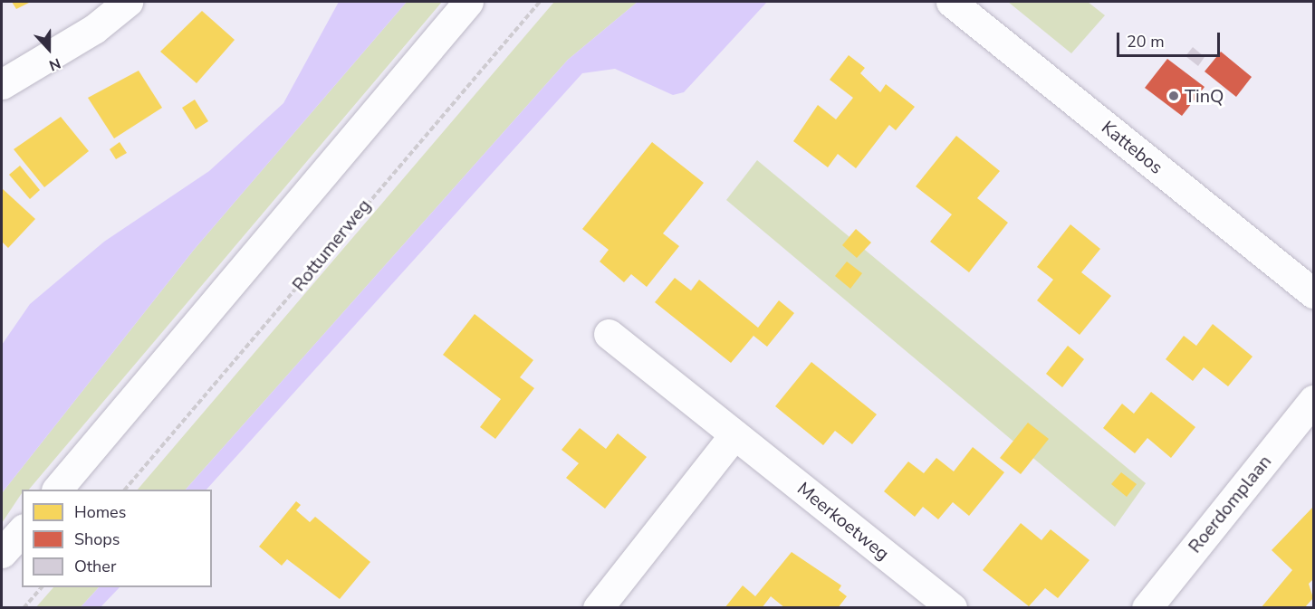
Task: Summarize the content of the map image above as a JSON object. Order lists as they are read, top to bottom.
{
  "streets": {
    "street": ["Kattebos", "Roerdomplaan", "Meerkoetweg"],
    "path": ["Rottumerweg"]
  },
  "places": ["TinQ"],
  "legend": ["Homes", "Shops", "Other"],
  "scale_bar": "20 m",
  "north": "bottom"
}
